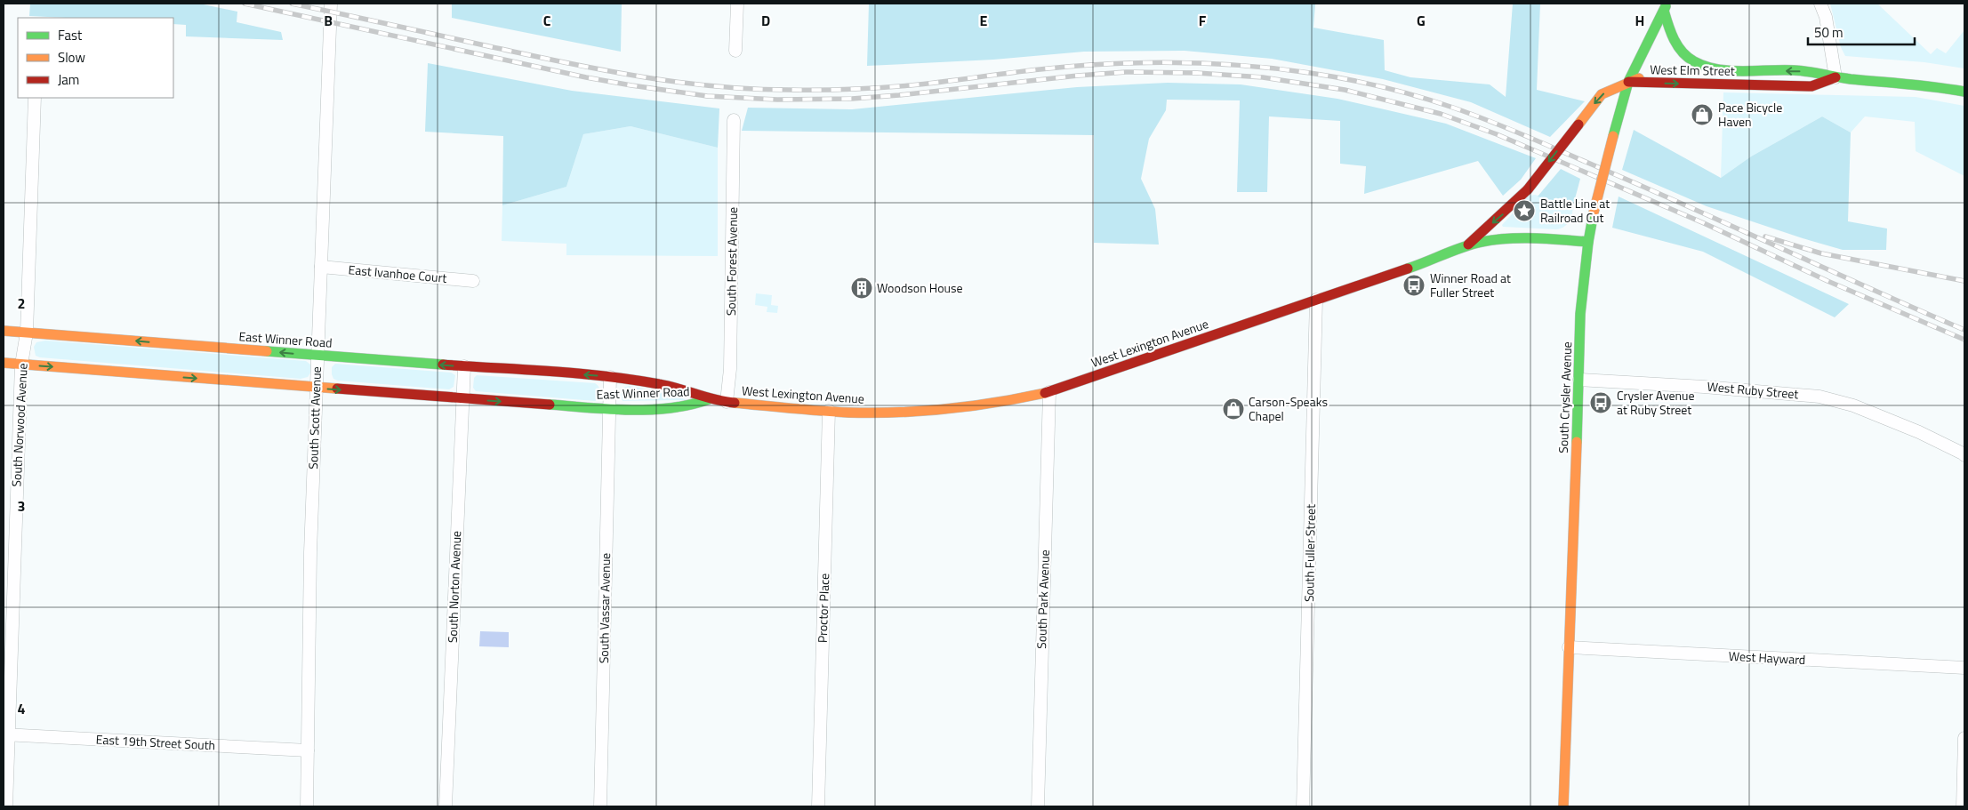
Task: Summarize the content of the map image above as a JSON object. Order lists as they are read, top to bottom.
{
  "streets": {
    "street": [
      "West Elm Street",
      "South Forest Avenue",
      "East Ivanhoe Court",
      "East Winner Road",
      "West Lexington Avenue",
      "West Ruby Street",
      "South Crysler Avenue",
      "South Scott Avenue",
      "South Norwood Avenue",
      "South Fuller Street",
      "South Norton Avenue",
      "South Park Avenue",
      "South Vassar Avenue",
      "Proctor Place",
      "West Hayward",
      "East 19th Street South"
    ]
  },
  "crossings": [
    ["West Elm Street", "South Crysler Avenue"],
    ["South Forest Avenue", "West Lexington Avenue"],
    ["East Ivanhoe Court", "South Scott Avenue"],
    ["East Winner Road", "West Lexington Avenue"],
    ["East Winner Road", "South Scott Avenue"],
    ["East Winner Road", "South Norwood Avenue"],
    ["East Winner Road", "South Norton Avenue"],
    ["East Winner Road", "South Vassar Avenue"],
    ["West Lexington Avenue", "South Crysler Avenue"],
    ["West Lexington Avenue", "South Fuller Street"],
    ["West Lexington Avenue", "South Park Avenue"],
    ["West Lexington Avenue", "Proctor Place"],
    ["West Ruby Street", "South Crysler Avenue"],
    ["South Crysler Avenue", "West Hayward"],
    ["South Scott Avenue", "East 19th Street South"],
    ["South Norwood Avenue", "East 19th Street South"]
  ],
  "places": {
    "shop": ["Pace Bicycle Haven", "Carson-Speaks Chapel"],
    "place": ["Battle Line at Railroad Cut"],
    "bus stop": ["Winner Road at Fuller Street", "Crysler Avenue at Ruby Street"],
    "building": ["Woodson House"]
  },
  "legend": ["Fast", "Slow", "Jam"],
  "scale_bar": "50 m",
  "grid": {
    "columns": [
      "B",
      "C",
      "D",
      "E",
      "F",
      "G",
      "H"
    ],
    "rows": ["2", "3", "4"]
  }
}
